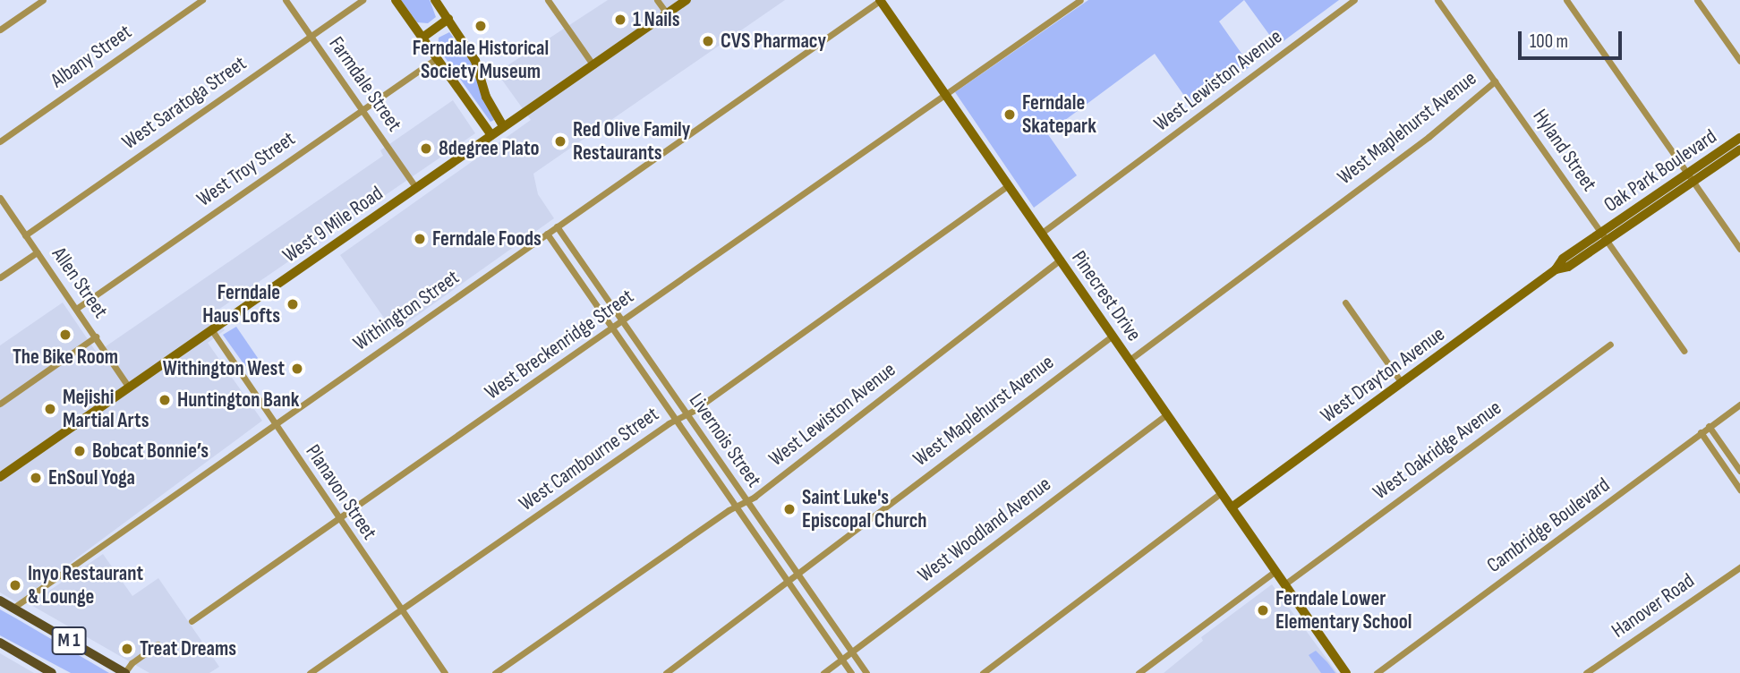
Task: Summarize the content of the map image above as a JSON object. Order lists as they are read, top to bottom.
{
  "streets": {
    "main road": ["M 1"],
    "street": [
      "Albany Street",
      "West Lewiston Avenue",
      "Farmdale Street",
      "West Saratoga Street",
      "West Maplehurst Avenue",
      "Hyland Street",
      "West Troy Street",
      "Oak Park Boulevard",
      "West 9 Mile Road",
      "Allen Street",
      "Pinecrest Drive",
      "Withington Street",
      "West Breckenridge Street",
      "West Drayton Avenue",
      "Livernois Street",
      "West Oakridge Avenue",
      "West Cambourne Street",
      "Planavon Street",
      "Cambridge Boulevard",
      "West Woodland Avenue",
      "Hanover Road"
    ]
  },
  "crossings": [
    ["West Lewiston Avenue", "Pinecrest Drive"],
    ["West Lewiston Avenue", "Livernois Street"],
    ["Farmdale Street", "West Saratoga Street"],
    ["Farmdale Street", "West Troy Street"],
    ["Farmdale Street", "West 9 Mile Road"],
    ["West Saratoga Street", "Allen Street"],
    ["West Maplehurst Avenue", "Hyland Street"],
    ["West Maplehurst Avenue", "Pinecrest Drive"],
    ["West Maplehurst Avenue", "Livernois Street"],
    ["Hyland Street", "Oak Park Boulevard"],
    ["Hyland Street", "West Drayton Avenue"],
    ["West Troy Street", "Allen Street"],
    ["Oak Park Boulevard", "West Drayton Avenue"],
    ["West 9 Mile Road", "Allen Street"],
    ["West 9 Mile Road", "Planavon Street"],
    ["Pinecrest Drive", "Withington Street"],
    ["Pinecrest Drive", "West Breckenridge Street"],
    ["Pinecrest Drive", "West Drayton Avenue"],
    ["Pinecrest Drive", "West Oakridge Avenue"],
    ["Pinecrest Drive", "West Cambourne Street"],
    ["Pinecrest Drive", "West Woodland Avenue"],
    ["Withington Street", "Livernois Street"],
    ["Withington Street", "Planavon Street"],
    ["Withington Street", "M 1"],
    ["West Breckenridge Street", "Livernois Street"],
    ["West Breckenridge Street", "Planavon Street"],
    ["Livernois Street", "West Cambourne Street"],
    ["Livernois Street", "West Woodland Avenue"],
    ["West Cambourne Street", "Planavon Street"]
  ],
  "places": [
    "1 Nails",
    "Ferndale Historical Society Museum",
    "CVS Pharmacy",
    "Ferndale Skatepark",
    "Red Olive Family Restaurants",
    "8degree Plato",
    "Ferndale Foods",
    "Ferndale Haus Lofts",
    "The Bike Room",
    "Withington West",
    "Huntington Bank",
    "Mejishi Martial Arts",
    "Bobcat Bonnie’s",
    "EnSoul Yoga",
    "Saint Luke's Episcopal Church",
    "Inyo Restaurant & Lounge",
    "Ferndale Lower Elementary School",
    "Treat Dreams"
  ],
  "scale_bar": "100 m"
}
